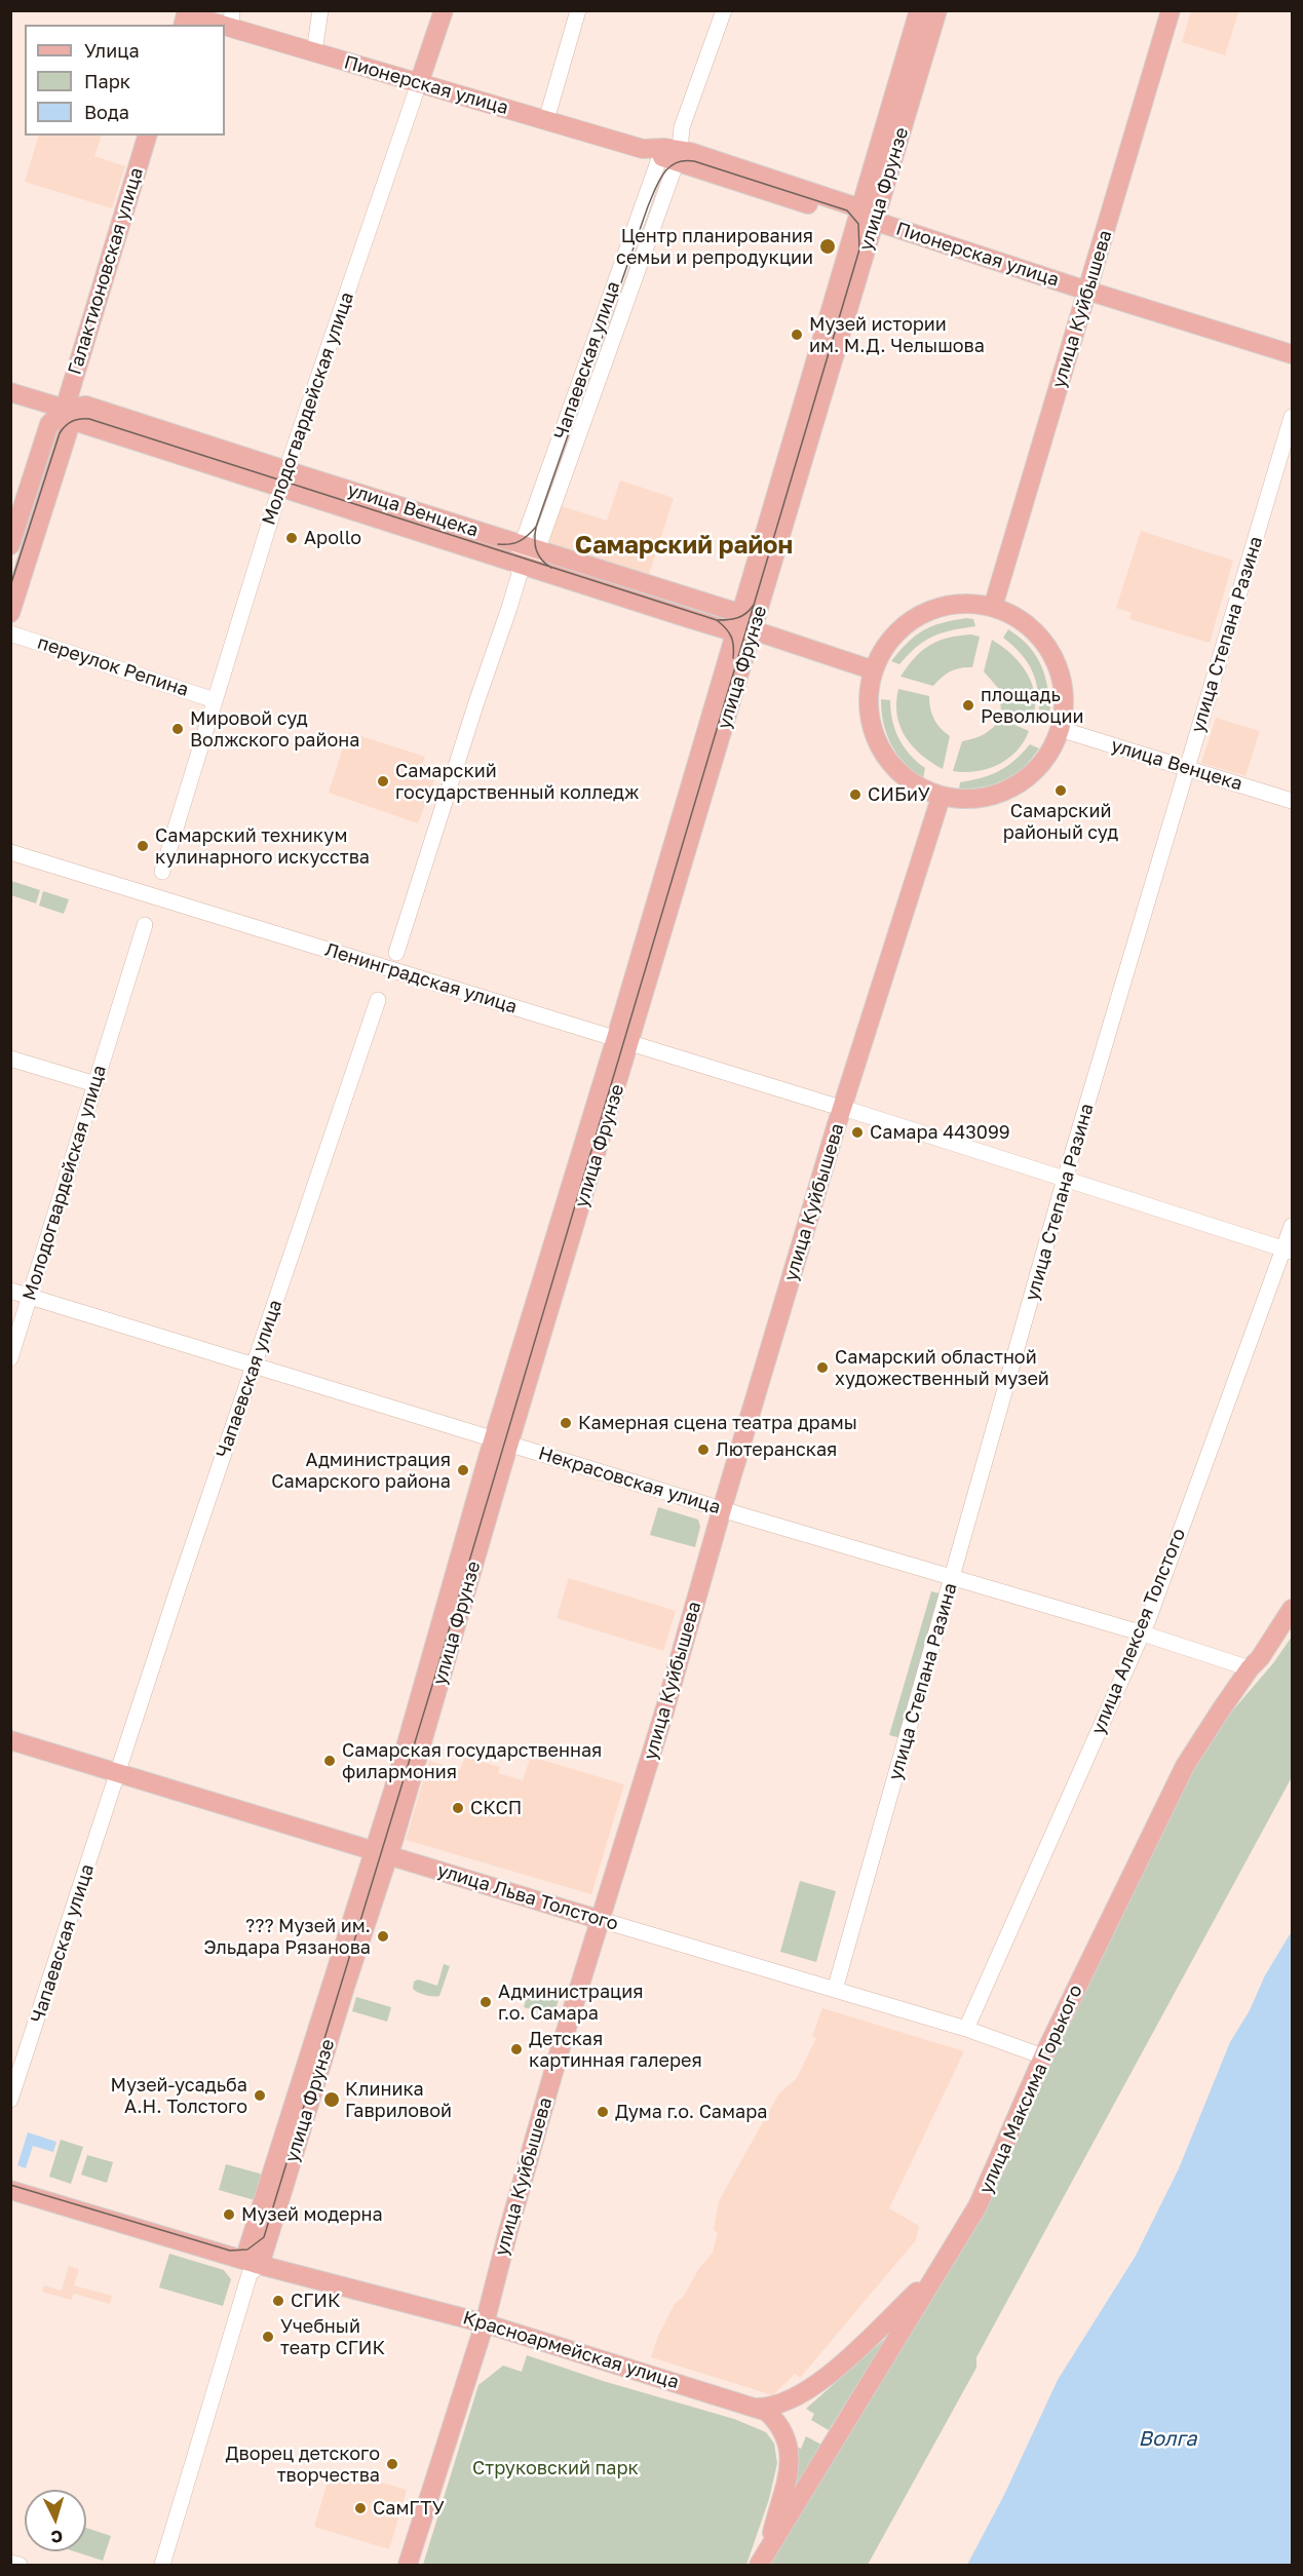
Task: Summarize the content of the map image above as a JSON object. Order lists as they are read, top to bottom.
{
  "streets": {
    "main road": [
      "Пионерская улица",
      "улица Фрунзе",
      "Галактионовская улица",
      "улица Куйбышева",
      "Молодогвардейская улица",
      "улица Венцека",
      "улица Льва Толстого",
      "улица Максима Горького",
      "Красноармейская улица"
    ],
    "street": [
      "Чапаевская улица",
      "улица Степана Разина",
      "переулок Репина",
      "Ленинградская улица",
      "Некрасовская улица",
      "улица Алексея Толстого"
    ]
  },
  "crossings": [
    ["Пионерская улица", "улица Фрунзе"],
    ["Пионерская улица", "улица Куйбышева"],
    ["Пионерская улица", "Чапаевская улица"],
    ["Пионерская улица", "Молодогвардейская улица"],
    ["улица Фрунзе", "улица Венцека"],
    ["улица Фрунзе", "Ленинградская улица"],
    ["улица Фрунзе", "Некрасовская улица"],
    ["улица Фрунзе", "улица Льва Толстого"],
    ["улица Фрунзе", "Красноармейская улица"],
    ["Галактионовская улица", "улица Венцека"],
    ["улица Куйбышева", "улица Венцека"],
    ["улица Куйбышева", "Ленинградская улица"],
    ["улица Куйбышева", "Некрасовская улица"],
    ["улица Куйбышева", "улица Льва Толстого"],
    ["улица Куйбышева", "Красноармейская улица"],
    ["Чапаевская улица", "улица Венцека"],
    ["Чапаевская улица", "Некрасовская улица"],
    ["Чапаевская улица", "улица Льва Толстого"],
    ["Молодогвардейская улица", "улица Венцека"],
    ["Молодогвардейская улица", "переулок Репина"],
    ["Молодогвардейская улица", "Некрасовская улица"],
    ["улица Венцека", "улица Степана Разина"],
    ["улица Степана Разина", "Ленинградская улица"],
    ["улица Степана Разина", "Некрасовская улица"],
    ["улица Степана Разина", "улица Льва Толстого"],
    ["Ленинградская улица", "улица Алексея Толстого"],
    ["Некрасовская улица", "улица Алексея Толстого"],
    ["Некрасовская улица", "улица Максима Горького"],
    ["улица Алексея Толстого", "улица Льва Толстого"],
    ["улица Льва Толстого", "улица Максима Горького"],
    ["улица Максима Горького", "Красноармейская улица"]
  ],
  "districts": ["Самарский район"],
  "water": ["Волга"],
  "parks": ["Струковский парк"],
  "places": [
    "Центр планирования семьи и репродукции",
    "Музей истории им. М.Д. Челышова",
    "Apollo",
    "площадь Революции",
    "Мировой суд Волжского района",
    "Самарский государственный колледж",
    "Самарский районый суд",
    "СИБиУ",
    "Самарский техникум кулинарного искусства",
    "Самара 443099",
    "Самарский областной художественный музей",
    "Камерная сцена театра драмы",
    "Лютеранская",
    "Администрация Самарского района",
    "Самарская государственная филармония",
    "СКСП",
    "??? Музей им. Эльдара Рязанова",
    "Администрация г.о. Самара",
    "Детская картинная галерея",
    "Музей-усадьба А.Н. Толстого",
    "Клиника Гавриловой",
    "Дума г.о. Самара",
    "Музей модерна",
    "СГИК",
    "Учебный театр СГИК",
    "Дворец детского творчества",
    "СамГТУ"
  ],
  "legend": ["Улица", "Парк", "Вода"],
  "north": "bottom"
}
